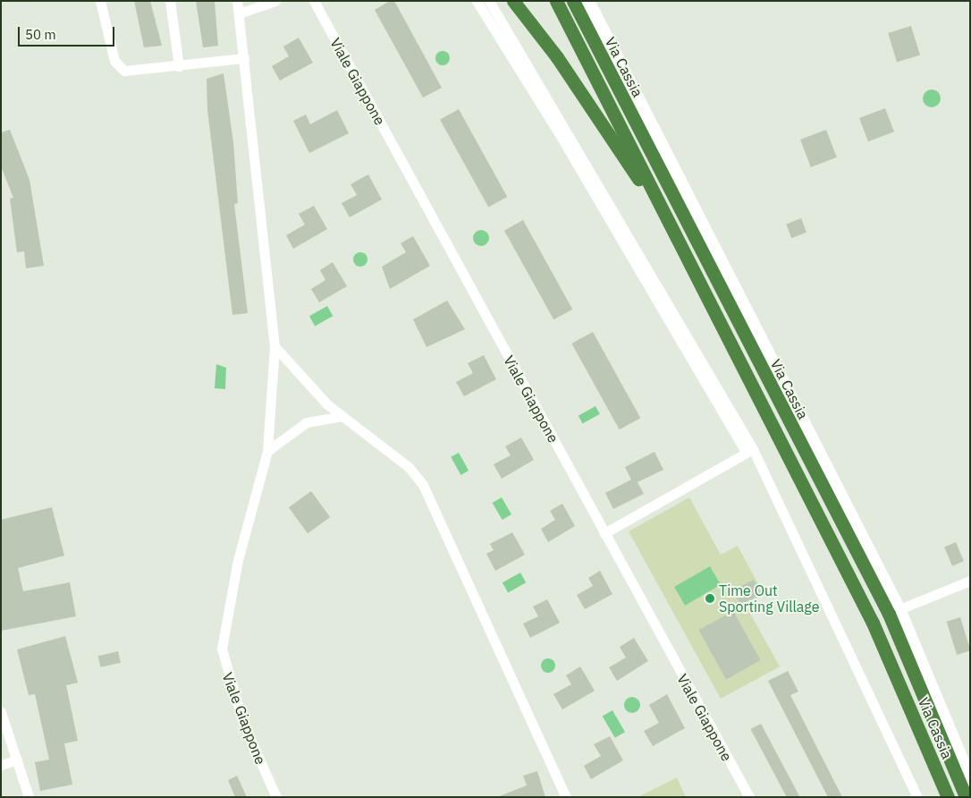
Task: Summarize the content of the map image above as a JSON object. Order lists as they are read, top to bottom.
{
  "streets": {
    "highway": ["Via Cassia"],
    "street": ["Viale Giappone"]
  },
  "places": ["Time Out Sporting Village"],
  "scale_bar": "50 m"
}
